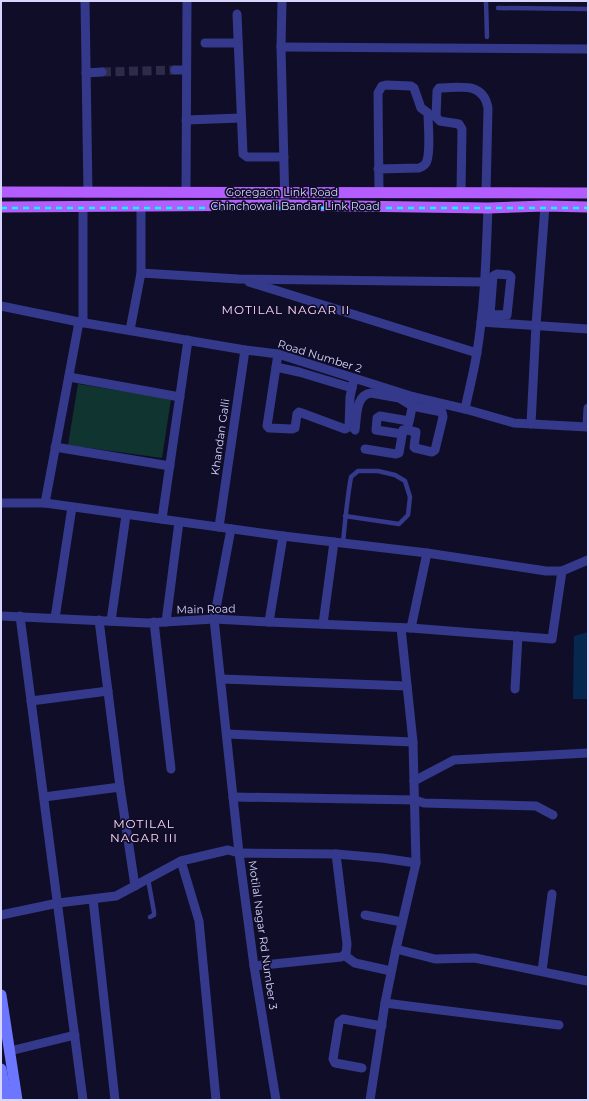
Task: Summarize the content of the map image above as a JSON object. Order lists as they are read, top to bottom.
{
  "streets": {
    "main road": ["Goregaon Link Road", "Chinchowali Bandar Link Road"],
    "street": [
      "Road Number 2",
      "Khandan Galli",
      "Main Road",
      "Motilal Nagar Rd Number 3"
    ]
  },
  "crossings": [
    ["Road Number 2", "Khandan Galli"]
  ],
  "districts": ["MOTILAL NAGAR II", "MOTILAL NAGAR III"]
}
